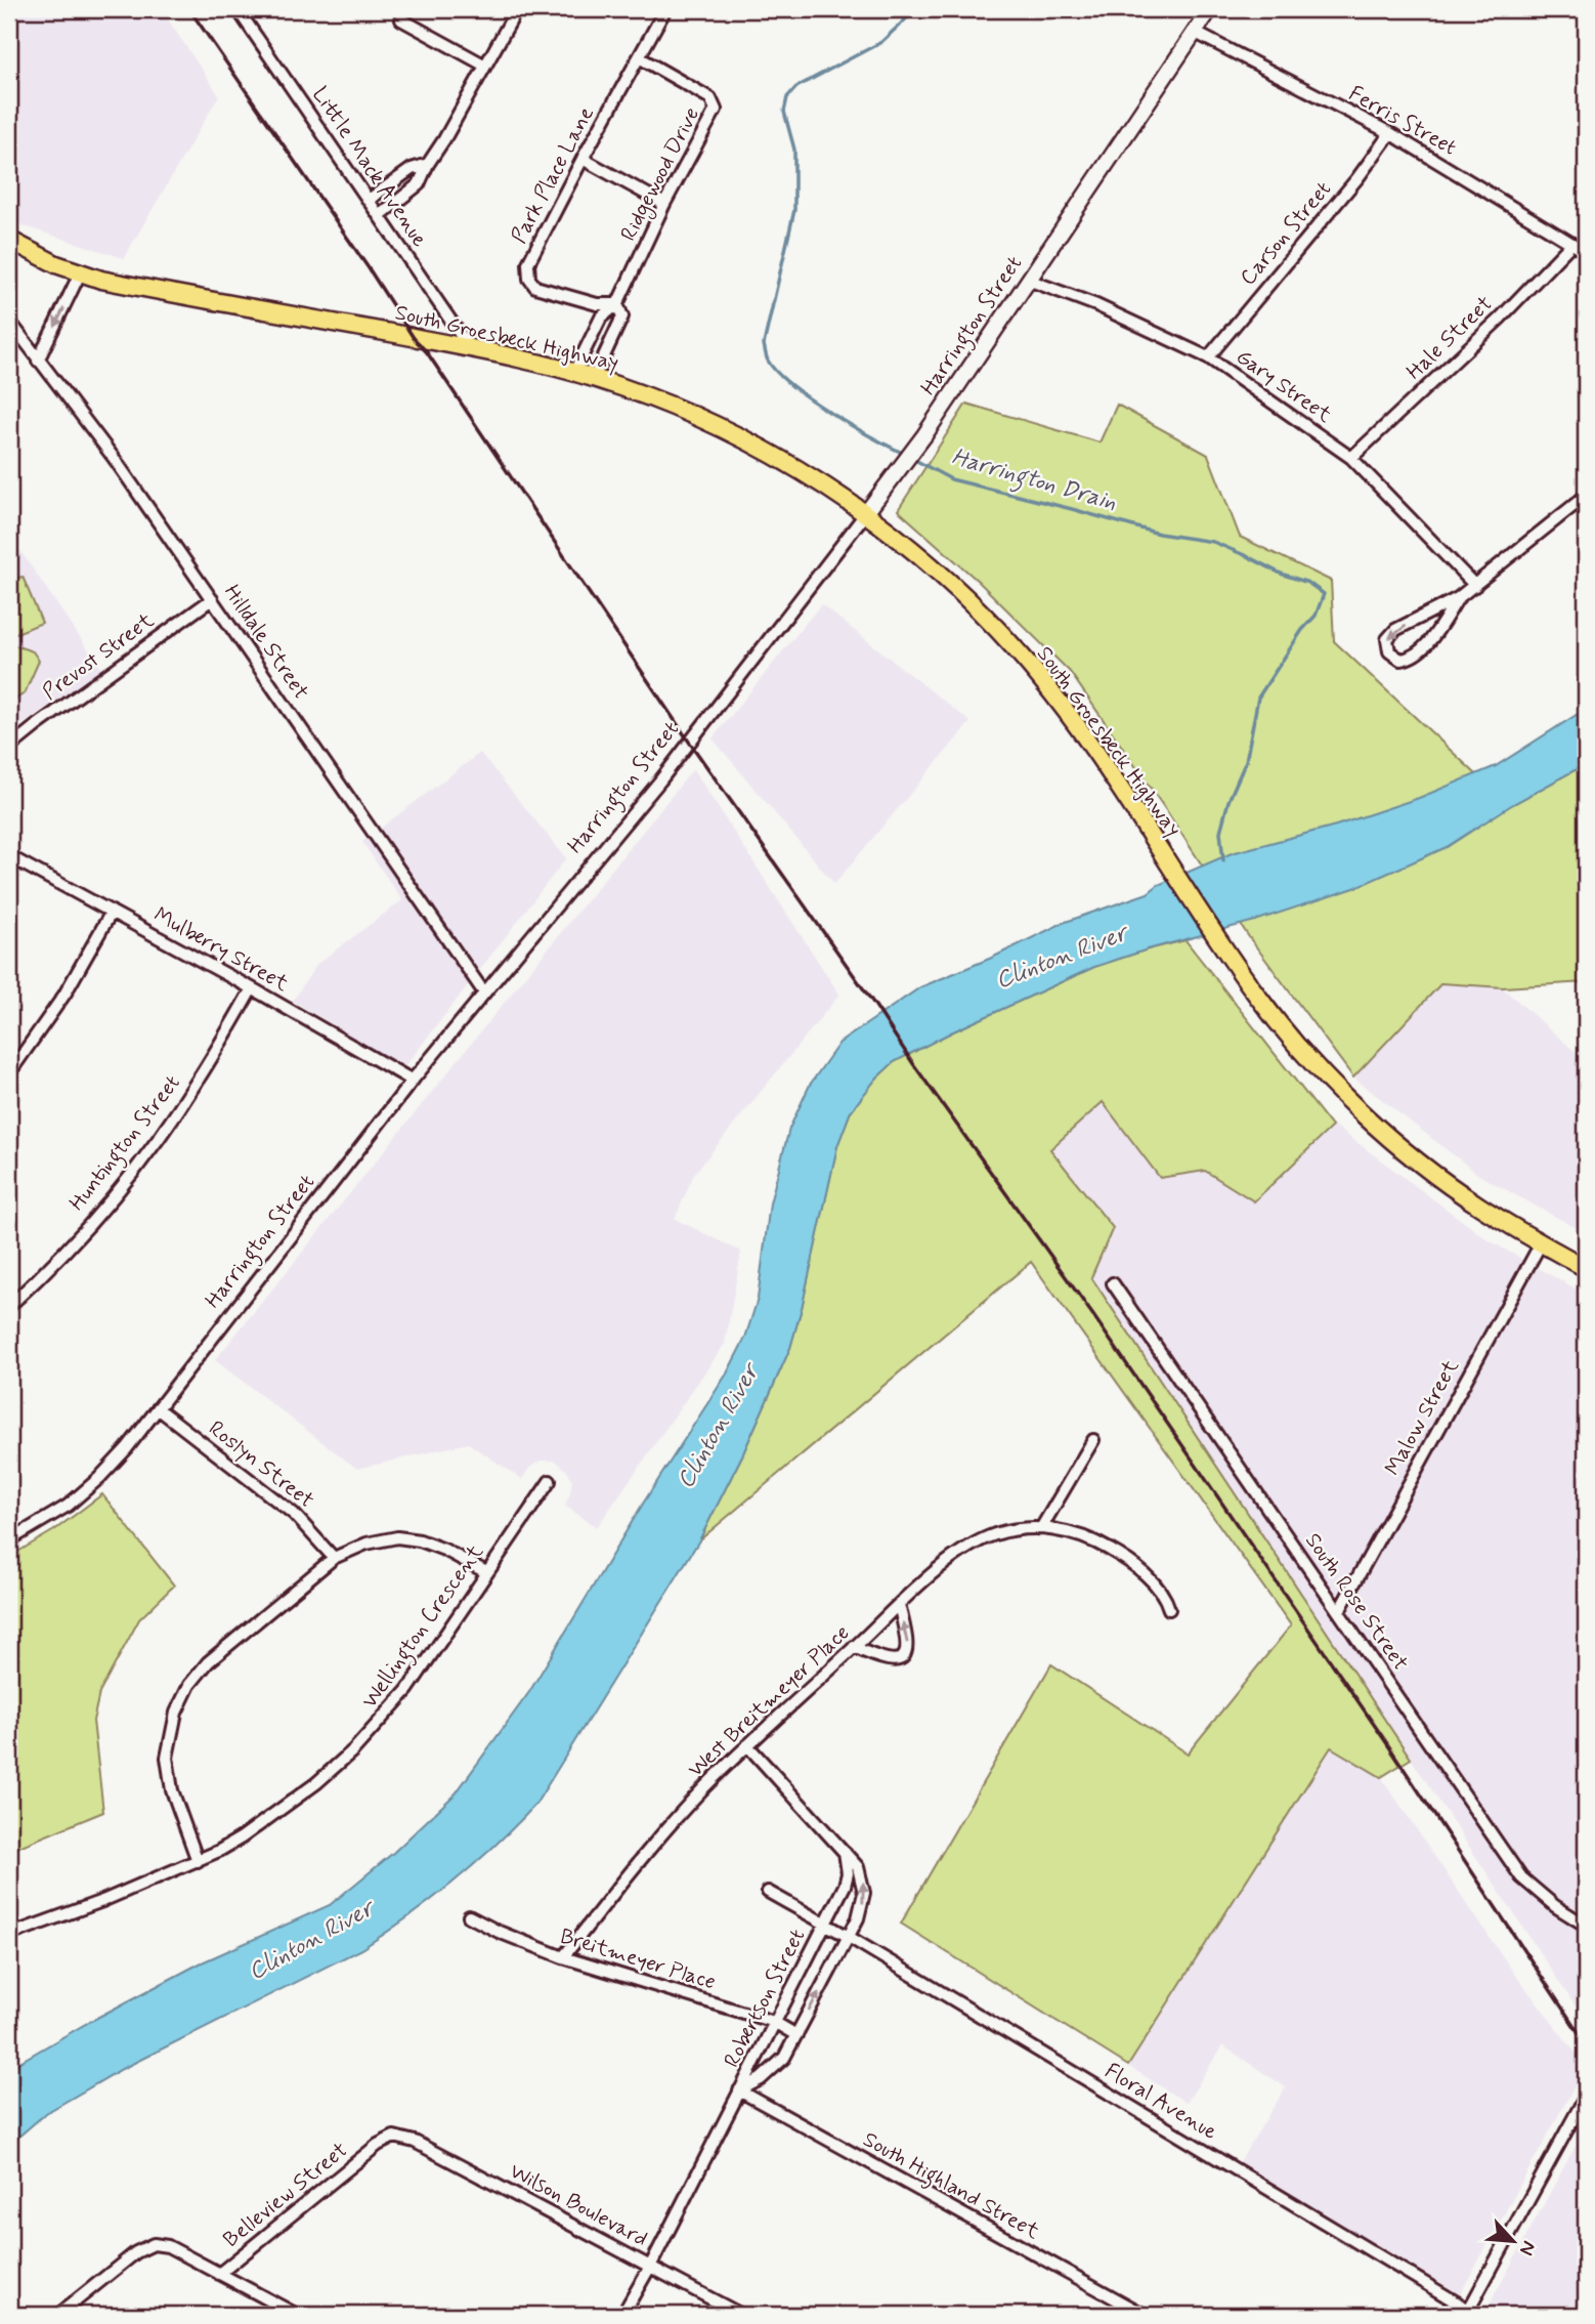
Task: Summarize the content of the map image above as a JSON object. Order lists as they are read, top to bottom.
{
  "streets": {
    "main road": ["South Groesbeck Highway"],
    "street": [
      "Ferris Street",
      "Little Mack Avenue",
      "Ridgewood Drive",
      "Park Place Lane",
      "Carson Street",
      "Harrington Street",
      "Hale Street",
      "Gary Street",
      "Hilldale Street",
      "Prevost Street",
      "Mulberry Street",
      "Huntington Street",
      "Malow Street",
      "Roslyn Street",
      "South Rose Street",
      "Wellington Crescent",
      "West Breitmeyer Place",
      "Breitmeyer Place",
      "Robertson Street",
      "Floral Avenue",
      "South Highland Street",
      "Belleview Street",
      "Wilson Boulevard"
    ]
  },
  "crossings": [
    ["Ferris Street", "Carson Street"],
    ["Ferris Street", "Harrington Street"],
    ["Ferris Street", "Hale Street"],
    ["Little Mack Avenue", "South Groesbeck Highway"],
    ["Ridgewood Drive", "Park Place Lane"],
    ["Ridgewood Drive", "South Groesbeck Highway"],
    ["Carson Street", "Gary Street"],
    ["Harrington Street", "South Groesbeck Highway"],
    ["Harrington Street", "Gary Street"],
    ["Harrington Street", "Hilldale Street"],
    ["Harrington Street", "Mulberry Street"],
    ["Harrington Street", "Roslyn Street"],
    ["South Groesbeck Highway", "Malow Street"],
    ["Hale Street", "Gary Street"],
    ["Hilldale Street", "Prevost Street"],
    ["Mulberry Street", "Huntington Street"],
    ["Malow Street", "South Rose Street"],
    ["West Breitmeyer Place", "Breitmeyer Place"],
    ["West Breitmeyer Place", "Robertson Street"],
    ["Breitmeyer Place", "Robertson Street"],
    ["Robertson Street", "Floral Avenue"],
    ["Robertson Street", "South Highland Street"],
    ["Robertson Street", "Wilson Boulevard"],
    ["Belleview Street", "Wilson Boulevard"]
  ],
  "water": ["Harrington Drain", "Clinton River"],
  "north": "bottom right"
}
